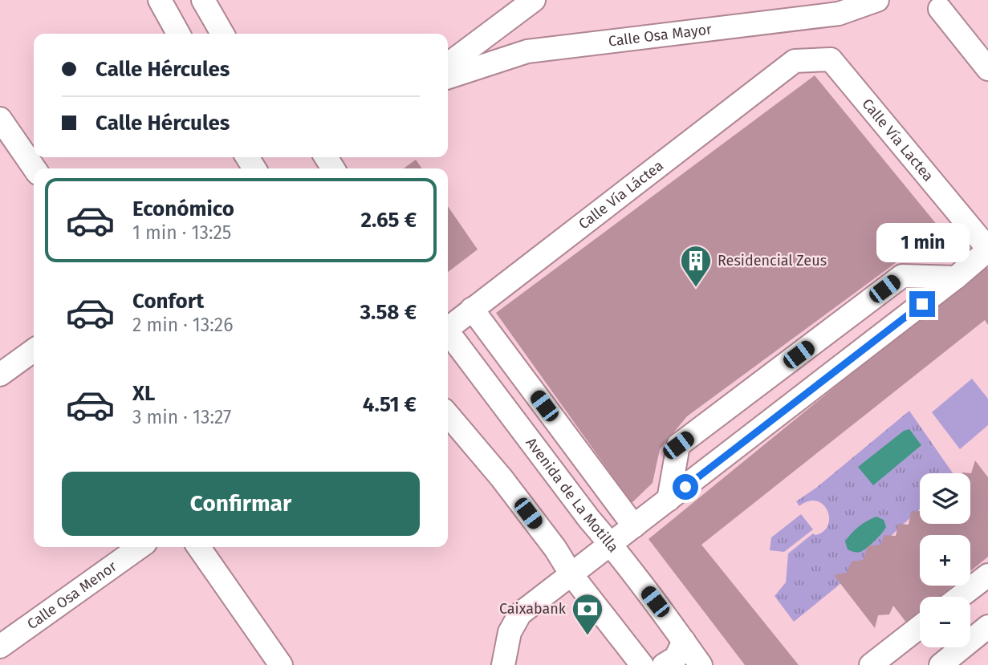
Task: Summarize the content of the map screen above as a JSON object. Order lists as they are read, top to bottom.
{
  "streets": {
    "street": [
      "Calle Osa Mayor",
      "Calle Vía Lactea",
      "Calle Vía Láctea",
      "Avenida de La Motilla",
      "Calle Osa Menor"
    ]
  },
  "crossings": [
    ["Calle Vía Lactea", "Calle Vía Láctea"]
  ],
  "places": {
    "building": ["Residencial Zeus"],
    "bank": ["Caixabank"]
  },
  "page": {
    "banner": ["Calle Hércules", "Calle Hércules"],
    "list": [
      {
        "name": "Económico",
        "note": "1 min · 13:25",
        "value": "2.65 €"
      },
      {
        "name": "Confort",
        "note": "2 min · 13:26",
        "value": "3.58 €"
      },
      {
        "name": "XL",
        "note": "3 min · 13:27",
        "value": "4.51 €"
      }
    ],
    "bubble": "1 min",
    "buttons": "Confirmar",
    "map_buttons": ["+", "−"]
  }
}
